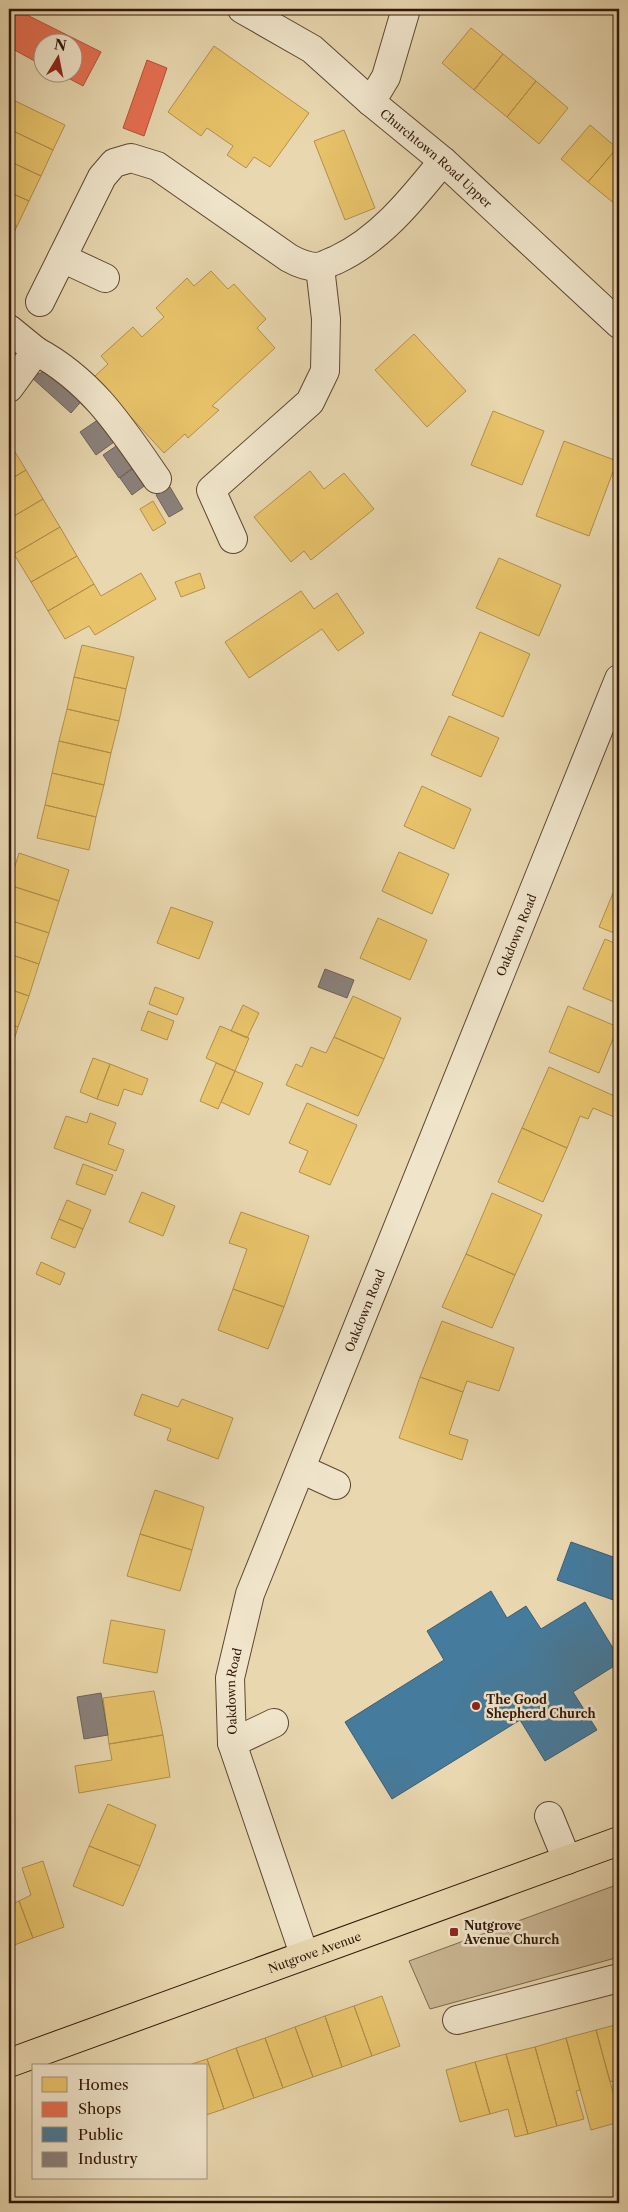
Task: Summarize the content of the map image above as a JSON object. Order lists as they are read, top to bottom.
{
  "streets": {
    "main road": ["Nutgrove Avenue"],
    "street": ["Churchtown Road Upper", "Oakdown Road"]
  },
  "crossings": [
    ["Oakdown Road", "Nutgrove Avenue"]
  ],
  "places": {
    "other": ["The Good Shepherd Church"],
    "transit": ["Nutgrove Avenue Church"]
  },
  "legend": [
    "Homes",
    "Shops",
    "Public",
    "Industry"
  ],
  "north": "top"
}
